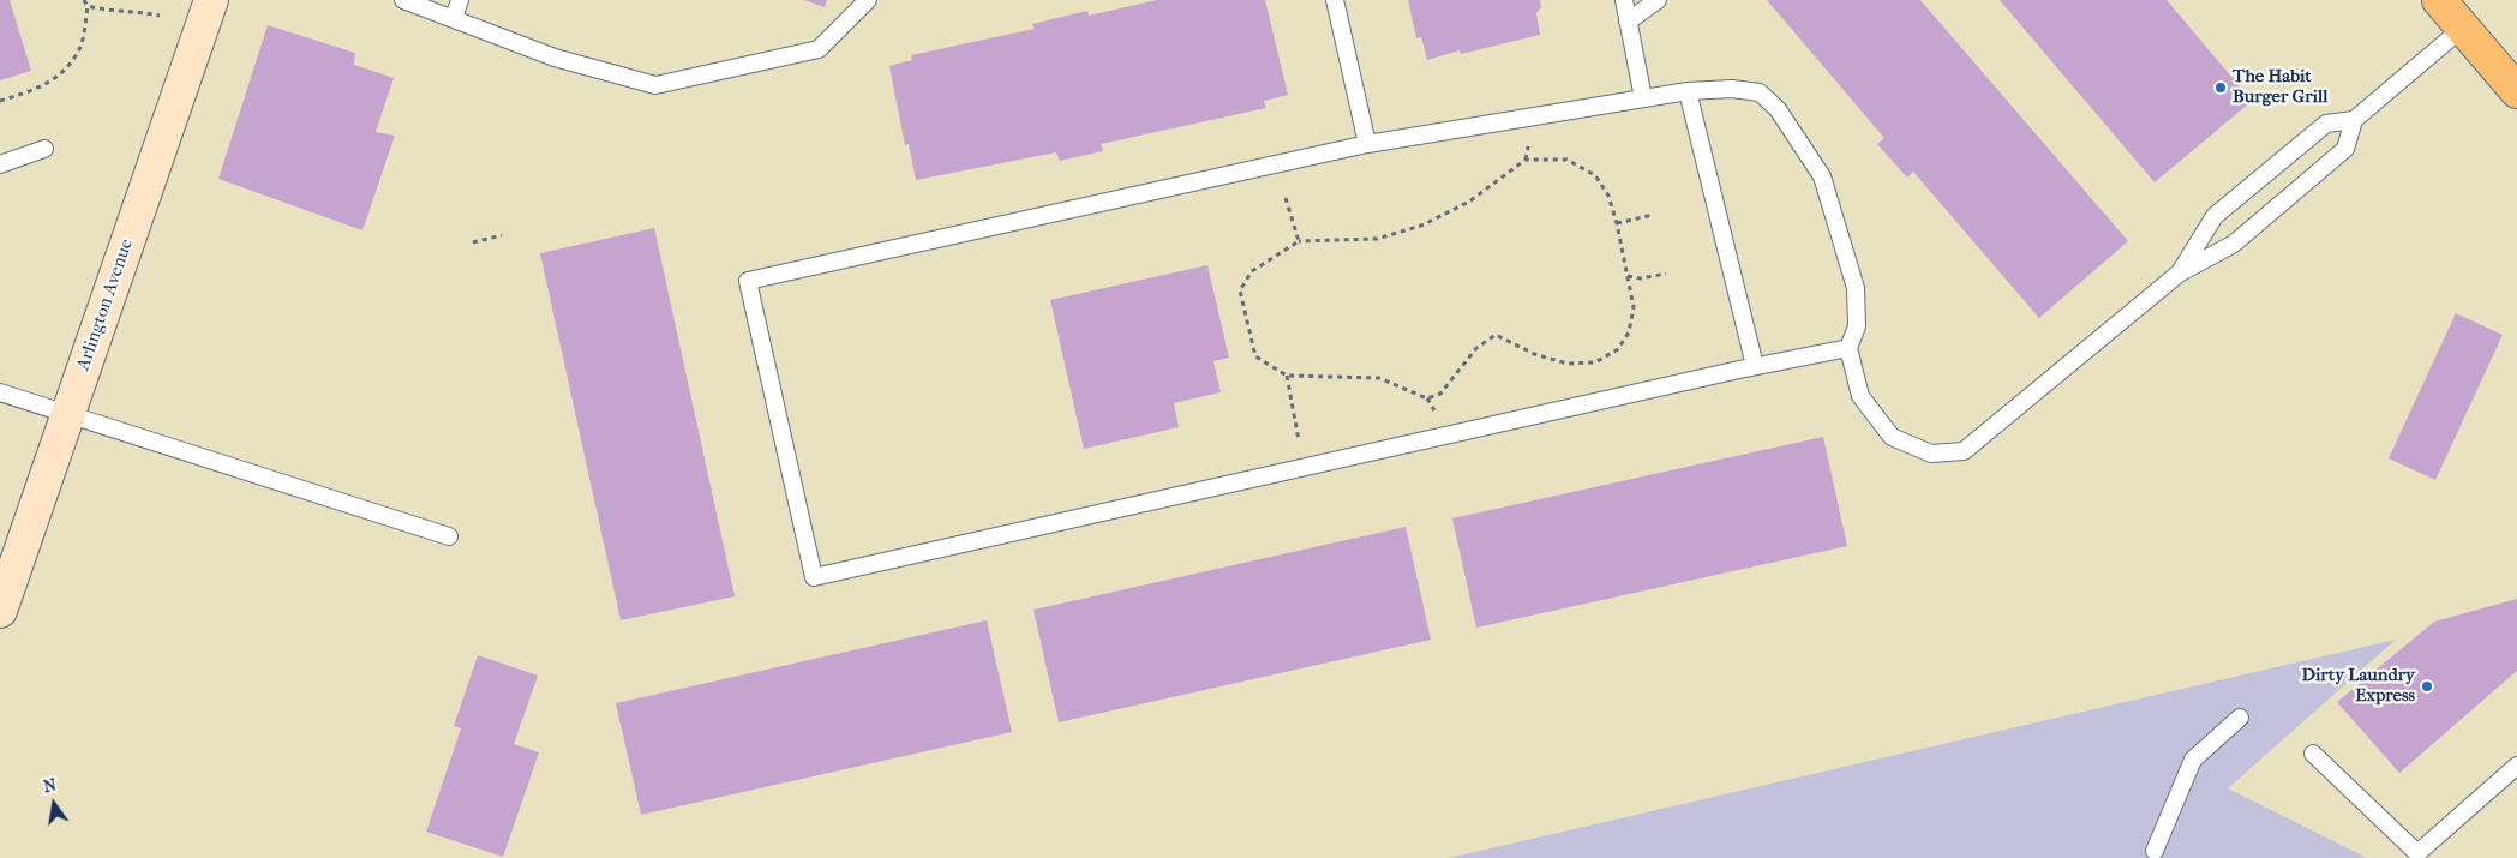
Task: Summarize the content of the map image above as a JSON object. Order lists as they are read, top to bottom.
{
  "streets": {
    "street": ["Arlington Avenue"]
  },
  "places": ["The Habit Burger Grill", "Dirty Laundry Express"],
  "north": "top"
}
